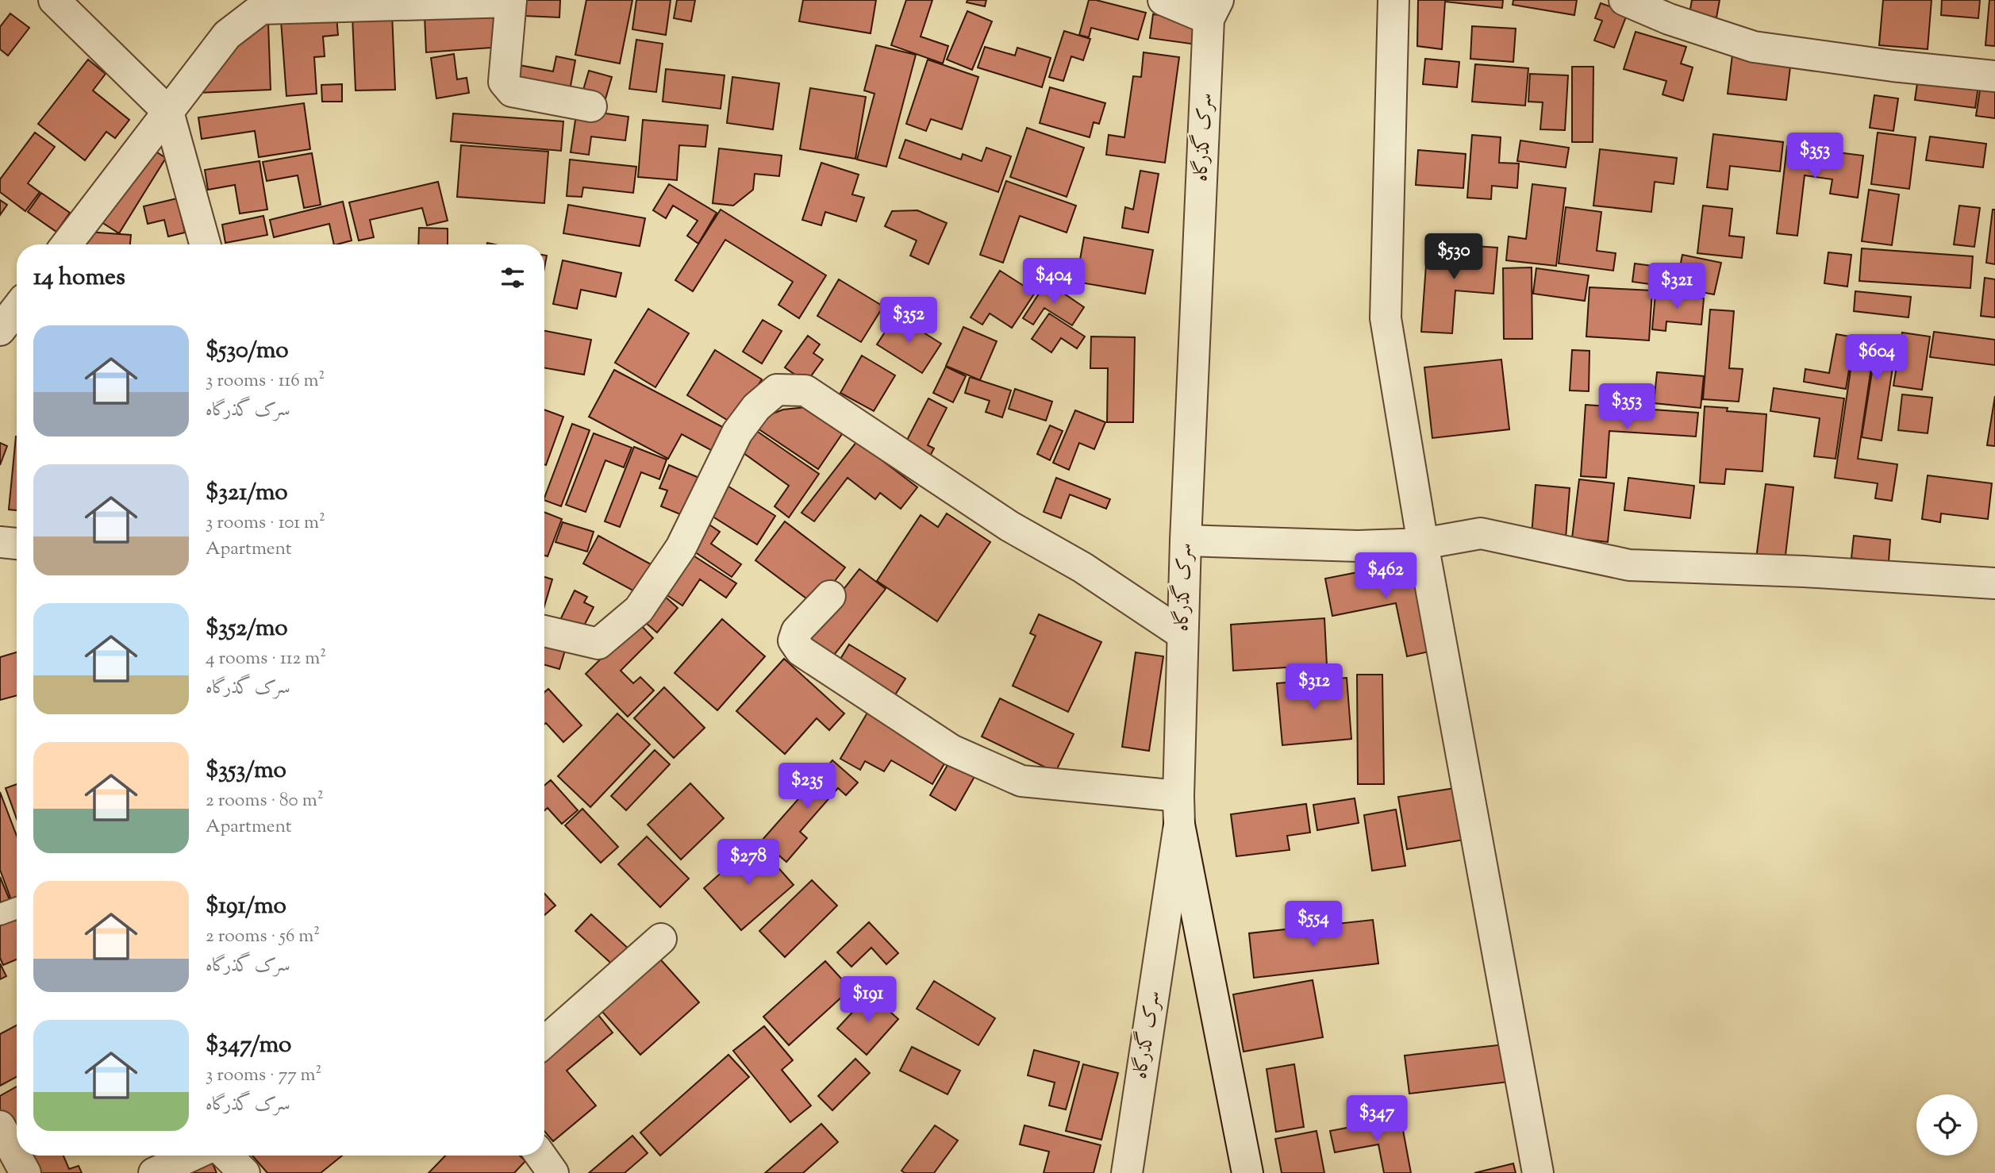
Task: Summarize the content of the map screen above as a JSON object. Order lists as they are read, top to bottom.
{
  "streets": {
    "street": ["سرک گذرگاه"]
  },
  "page": {
    "price": [
      "$353",
      "$530",
      "$404",
      "$321",
      "$352",
      "$604",
      "$353",
      "$462",
      "$312",
      "$235",
      "$278",
      "$554",
      "$191",
      "$347"
    ],
    "heading": "14 homes",
    "list": [
      {
        "name": "$530/mo",
        "note": "3 rooms · 116 m² · سرک گذرگاه"
      },
      {
        "name": "$321/mo",
        "note": "3 rooms · 101 m² · Apartment"
      },
      {
        "name": "$352/mo",
        "note": "4 rooms · 112 m² · سرک گذرگاه"
      },
      {
        "name": "$353/mo",
        "note": "2 rooms · 80 m² · Apartment"
      },
      {
        "name": "$191/mo",
        "note": "2 rooms · 56 m² · سرک گذرگاه"
      },
      {
        "name": "$347/mo",
        "note": "3 rooms · 77 m² · سرک گذرگاه"
      }
    ]
  }
}
